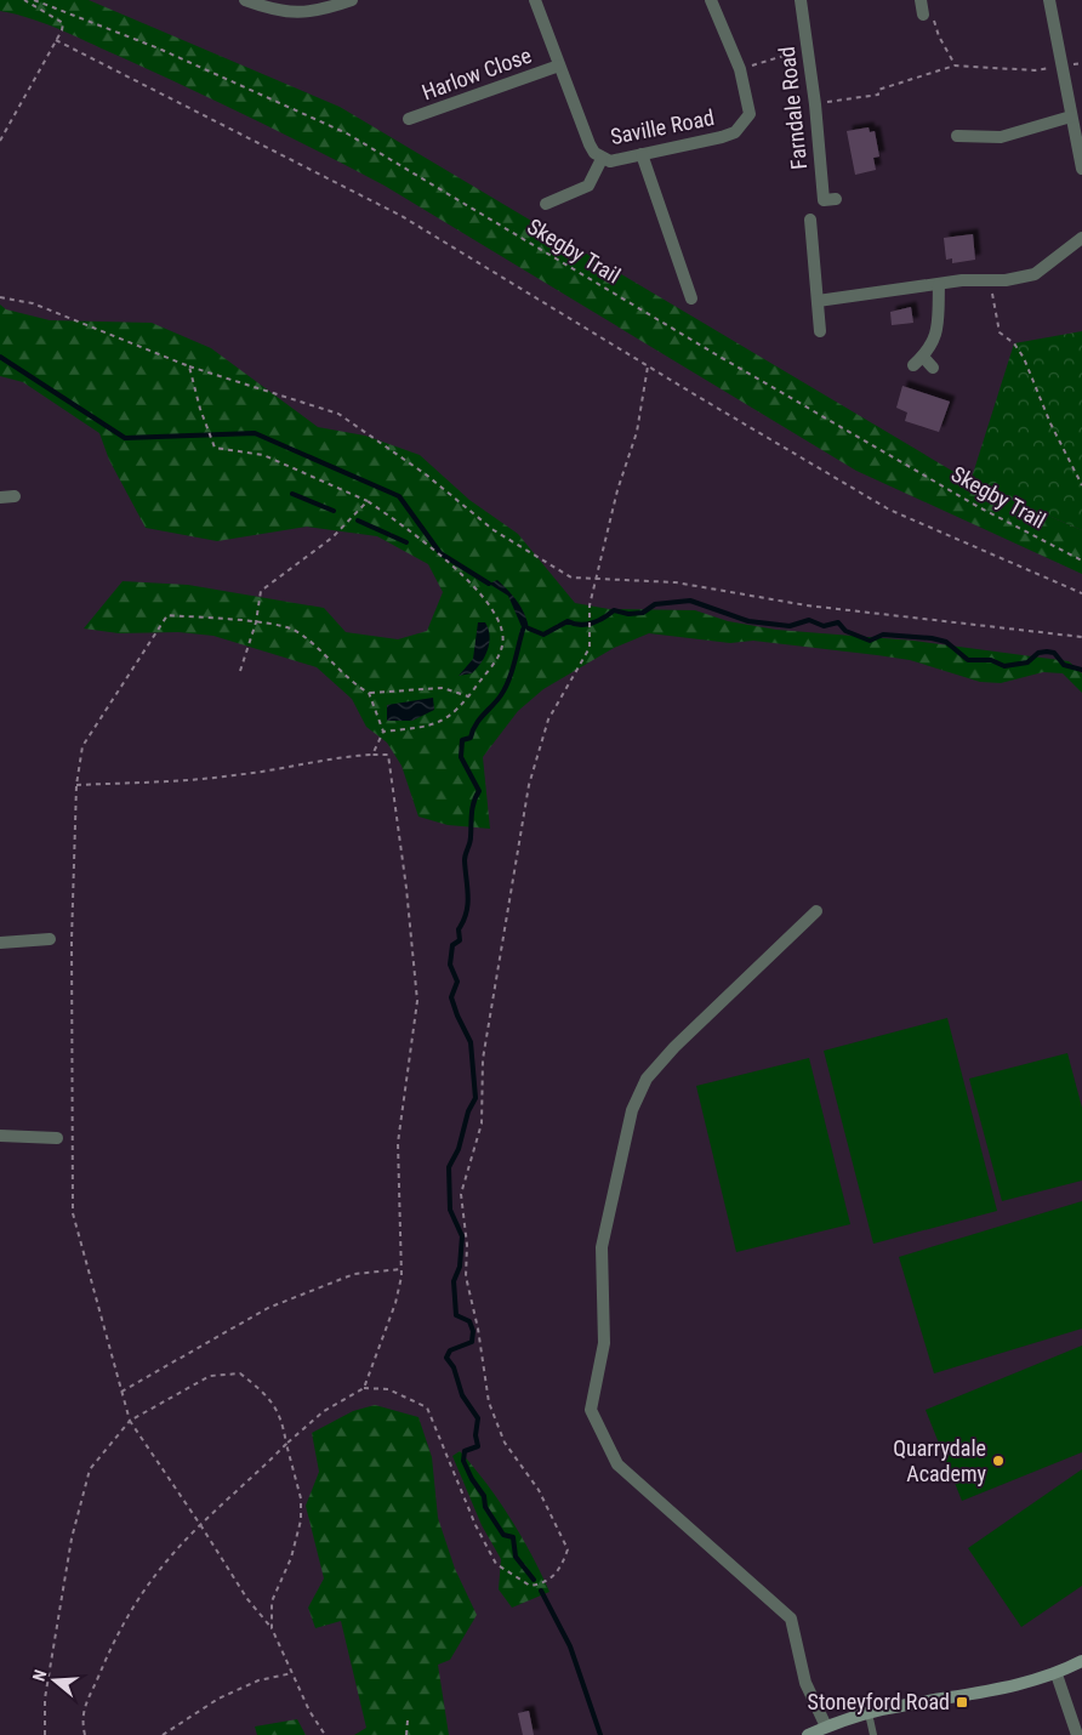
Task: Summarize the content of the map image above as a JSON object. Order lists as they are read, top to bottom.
{
  "streets": {
    "street": ["Harlow Close", "Farndale Road", "Saville Road"],
    "path": ["Skegby Trail"]
  },
  "crossings": [
    ["Harlow Close", "Saville Road"]
  ],
  "places": {
    "other": ["Quarrydale Academy"],
    "transit": ["Stoneyford Road"]
  },
  "north": "left"
}
